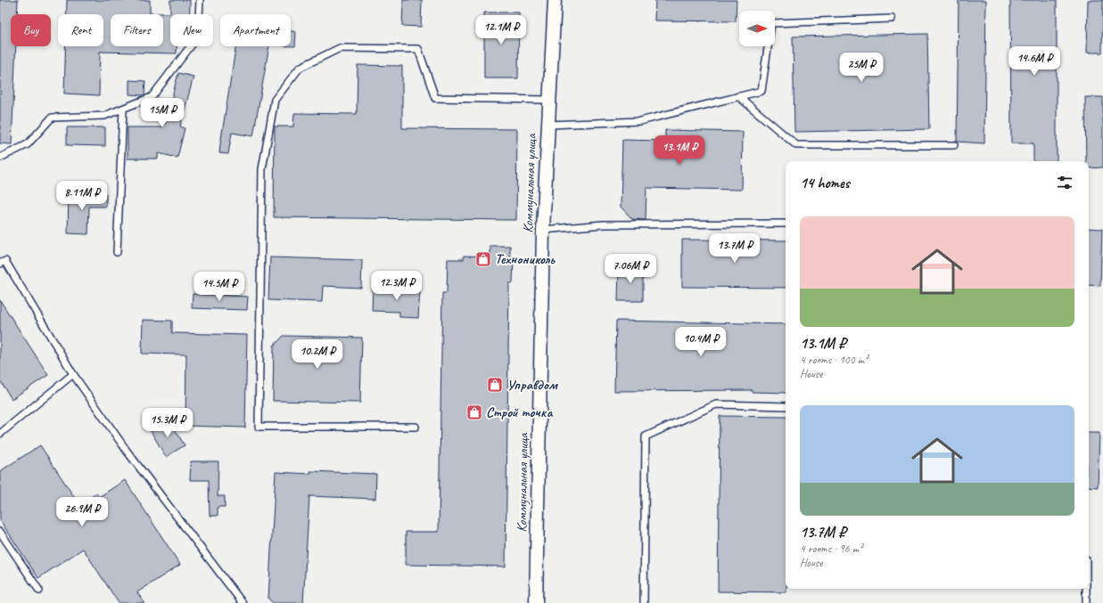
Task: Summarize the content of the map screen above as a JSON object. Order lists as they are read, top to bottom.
{
  "streets": {
    "street": ["Коммунальная улица"]
  },
  "places": {
    "shop": ["Технониколь", "Управдом", "Строй точка"]
  },
  "north": "right",
  "page": {
    "chip": [
      "Buy",
      "Rent",
      "Filters",
      "New",
      "Apartment"
    ],
    "price": [
      "12.1M ₽",
      "14.6M ₽",
      "25M ₽",
      "15M ₽",
      "13.1M ₽",
      "8.11M ₽",
      "13.7M ₽",
      "7.06M ₽",
      "12.3M ₽",
      "14.5M ₽",
      "10.4M ₽",
      "10.2M ₽",
      "15.3M ₽",
      "26.9M ₽"
    ],
    "heading": "14 homes",
    "list": [
      {
        "name": "13.1M ₽",
        "note": "4 rooms · 100 m² · House"
      },
      {
        "name": "13.7M ₽",
        "note": "4 rooms · 96 m² · House"
      }
    ]
  }
}
